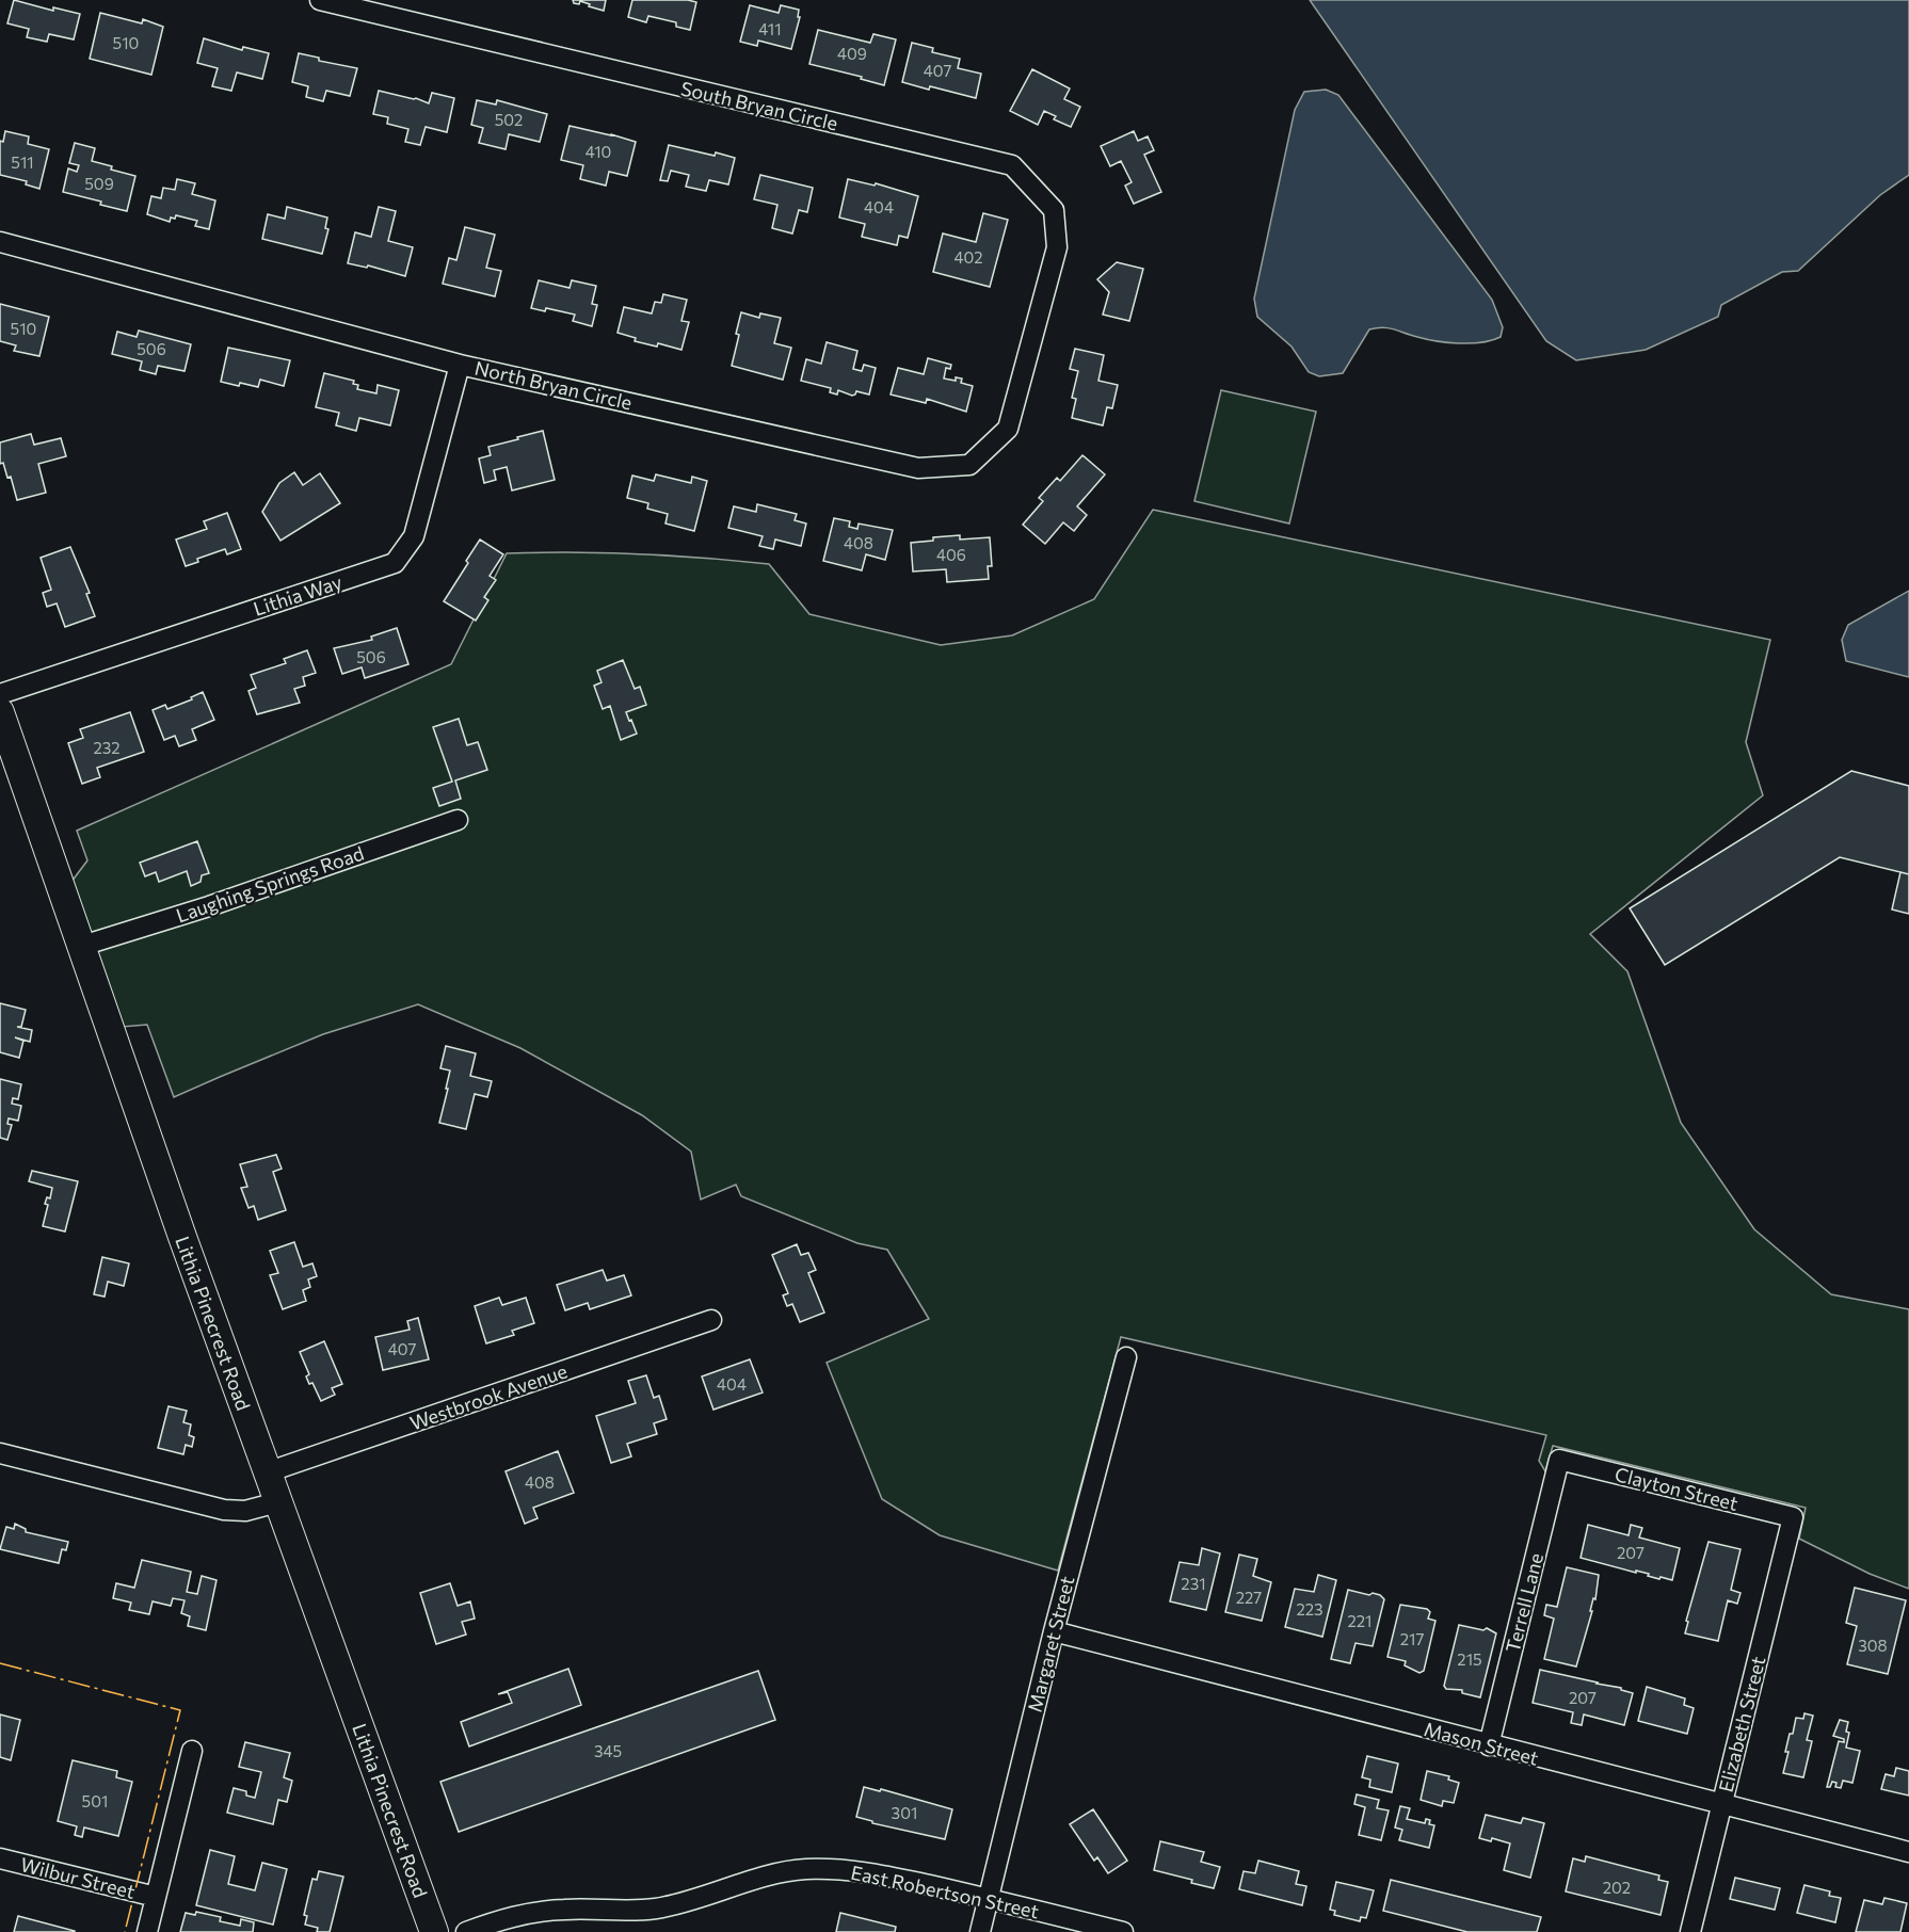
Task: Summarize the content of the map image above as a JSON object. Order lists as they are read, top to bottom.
{
  "streets": {
    "main road": ["Lithia Pinecrest Road"],
    "street": [
      "South Bryan Circle",
      "North Bryan Circle",
      "Lithia Way",
      "Laughing Springs Road",
      "Westbrook Avenue",
      "Clayton Street",
      "Terrell Lane",
      "Margaret Street",
      "Elizabeth Street",
      "Mason Street",
      "Wilbur Street",
      "East Robertson Street"
    ]
  },
  "crossings": [
    ["South Bryan Circle", "North Bryan Circle"],
    ["North Bryan Circle", "Lithia Way"],
    ["Laughing Springs Road", "Lithia Pinecrest Road"],
    ["Lithia Pinecrest Road", "Westbrook Avenue"],
    ["Clayton Street", "Terrell Lane"],
    ["Clayton Street", "Elizabeth Street"],
    ["Terrell Lane", "Mason Street"],
    ["Margaret Street", "Mason Street"],
    ["Margaret Street", "East Robertson Street"],
    ["Elizabeth Street", "Mason Street"]
  ],
  "house_numbers": [
    "411",
    "510",
    "409",
    "407",
    "502",
    "410",
    "511",
    "509",
    "404",
    "402",
    "510",
    "506",
    "408",
    "406",
    "506",
    "232",
    "407",
    "404",
    "408",
    "207",
    "231",
    "227",
    "223",
    "221",
    "217",
    "308",
    "215",
    "207",
    "345",
    "501",
    "301",
    "202"
  ]
}
